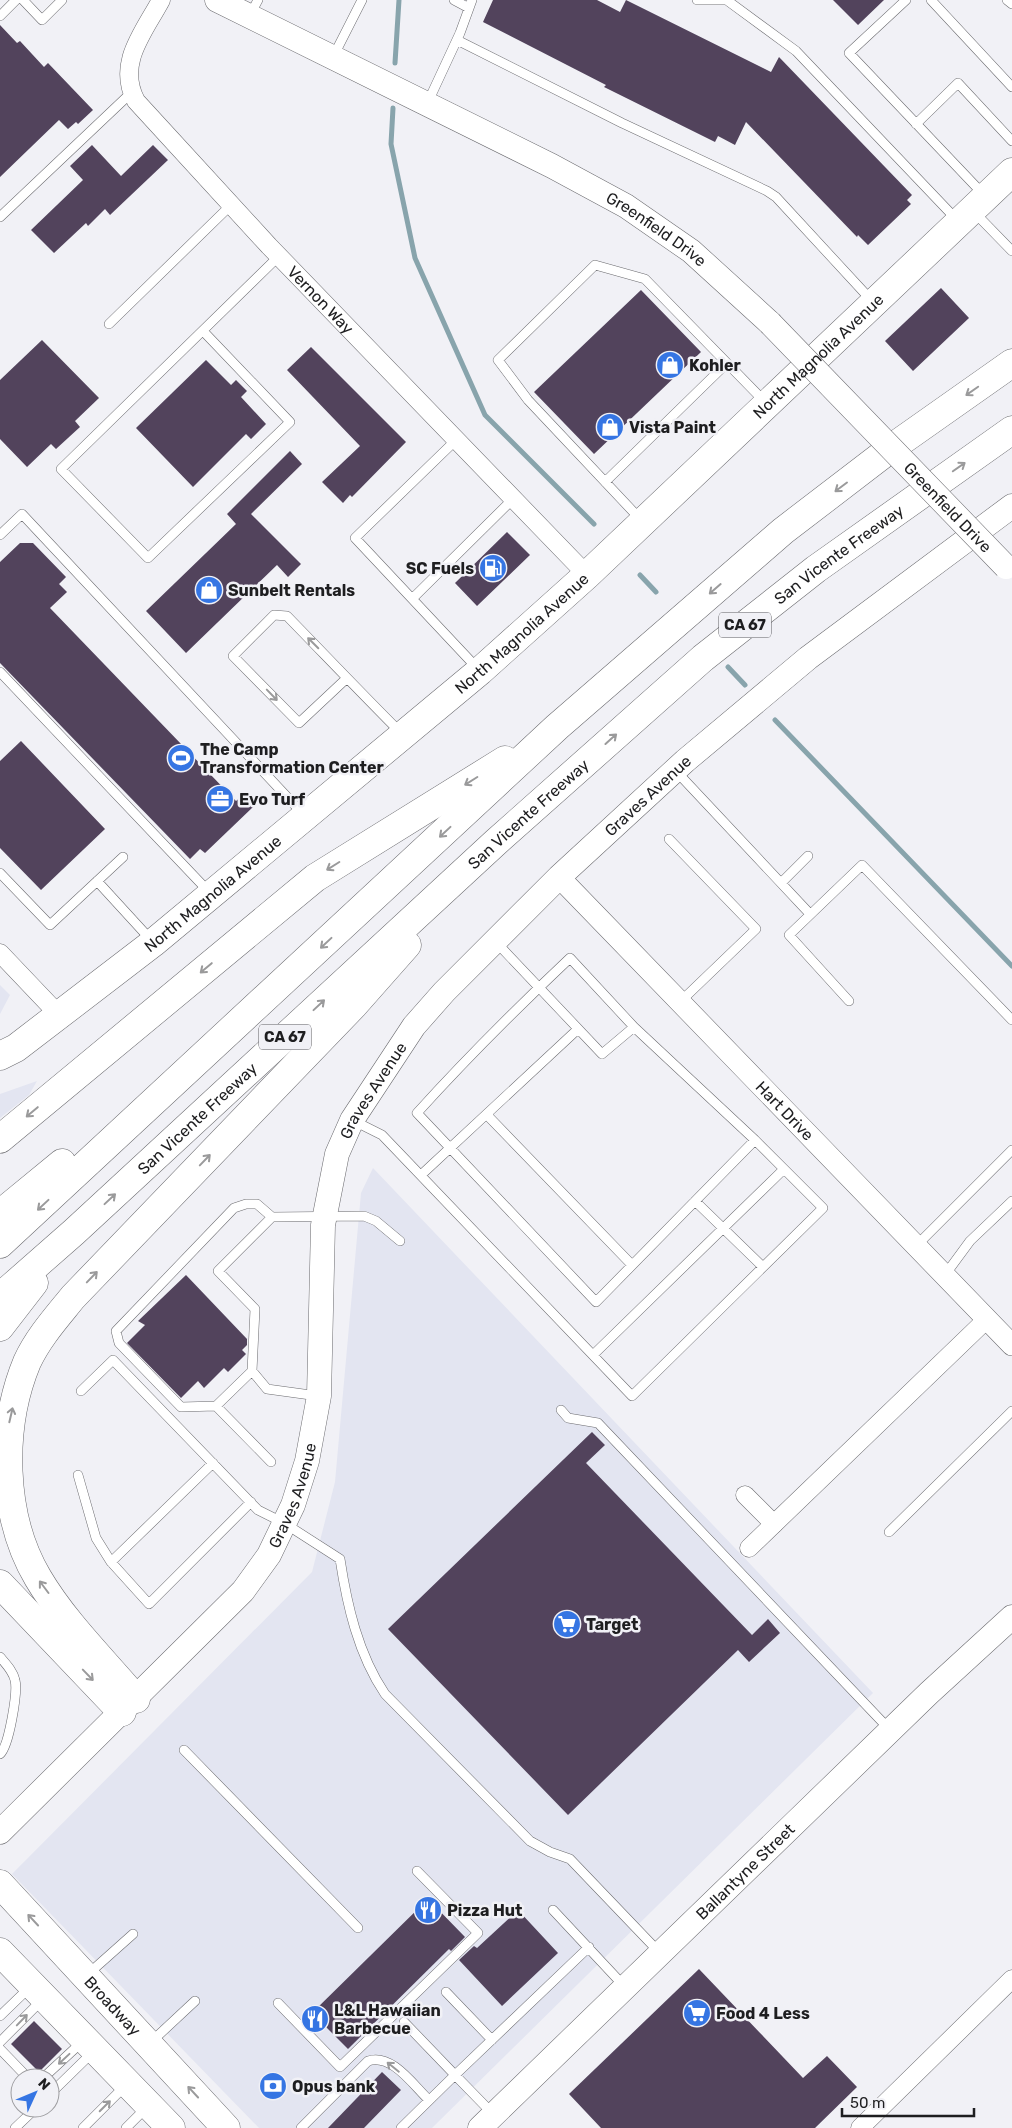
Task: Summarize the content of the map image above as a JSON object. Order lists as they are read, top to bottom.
{
  "streets": {
    "main road": [
      "Greenfield Drive",
      "North Magnolia Avenue",
      "San Vicente Freeway",
      "CA 67",
      "Graves Avenue",
      "Ballantyne Street",
      "Broadway"
    ],
    "street": ["Vernon Way", "Hart Drive"]
  },
  "crossings": [
    ["Vernon Way", "North Magnolia Avenue"],
    ["Graves Avenue", "Hart Drive"]
  ],
  "places": {
    "shop": ["Kohler", "Vista Paint", "Sunbelt Rentals"],
    "fuel station": ["SC Fuels"],
    "sports": ["The Camp Transformation Center"],
    "office": ["Evo Turf"],
    "supermarket": ["Target", "Food 4 Less"],
    "restaurant": ["Pizza Hut", "L&L Hawaiian Barbecue"],
    "bank": ["Opus bank"]
  },
  "scale_bar": "50 m",
  "north": "top right"
}
